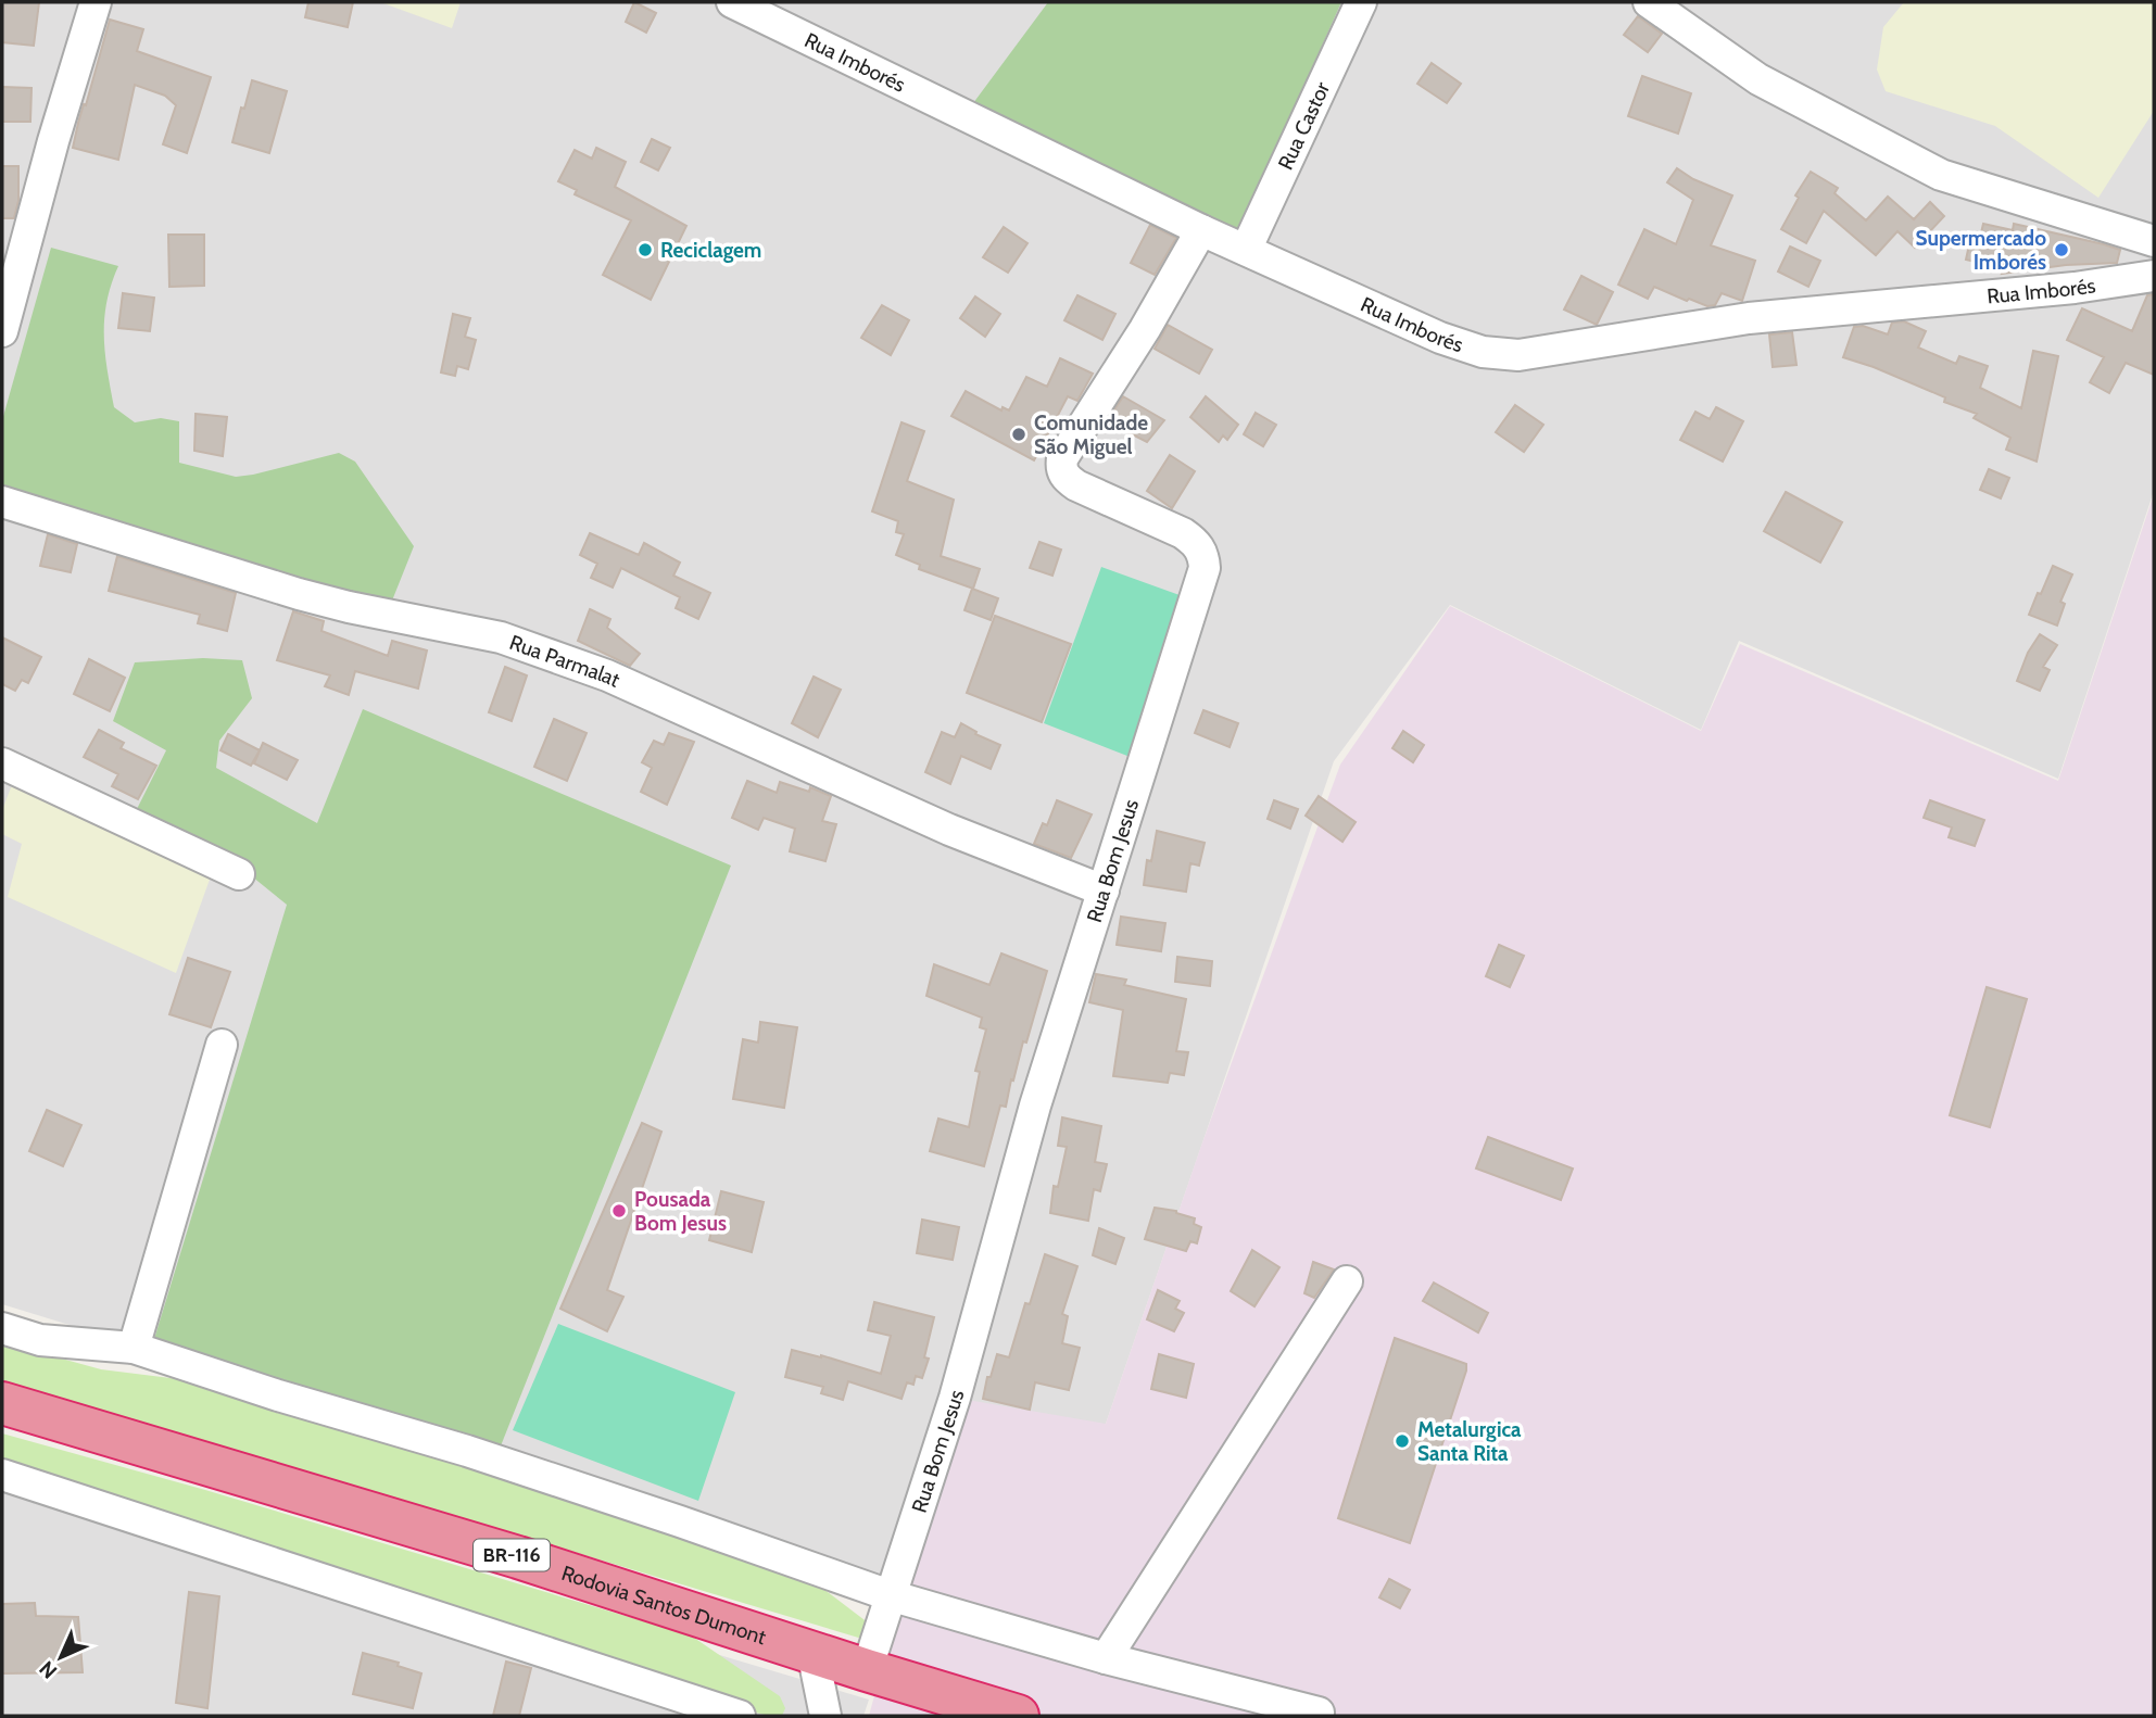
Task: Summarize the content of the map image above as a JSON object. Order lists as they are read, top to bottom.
{
  "streets": {
    "highway": ["BR-116", "Rodovia Santos Dumont"],
    "street": [
      "Rua Imborés",
      "Rua Castor",
      "Rua Parmalat",
      "Rua Bom Jesus"
    ]
  },
  "crossings": [
    ["Rua Imborés", "Rua Castor"],
    ["Rua Imborés", "Rua Bom Jesus"],
    ["Rua Parmalat", "Rua Bom Jesus"],
    ["Rua Bom Jesus", "Rodovia Santos Dumont"]
  ],
  "places": [
    "Reciclagem",
    "Supermercado Imborés",
    "Comunidade São Miguel",
    "Pousada Bom Jesus",
    "Metalurgica Santa Rita"
  ],
  "north": "bottom left"
}
